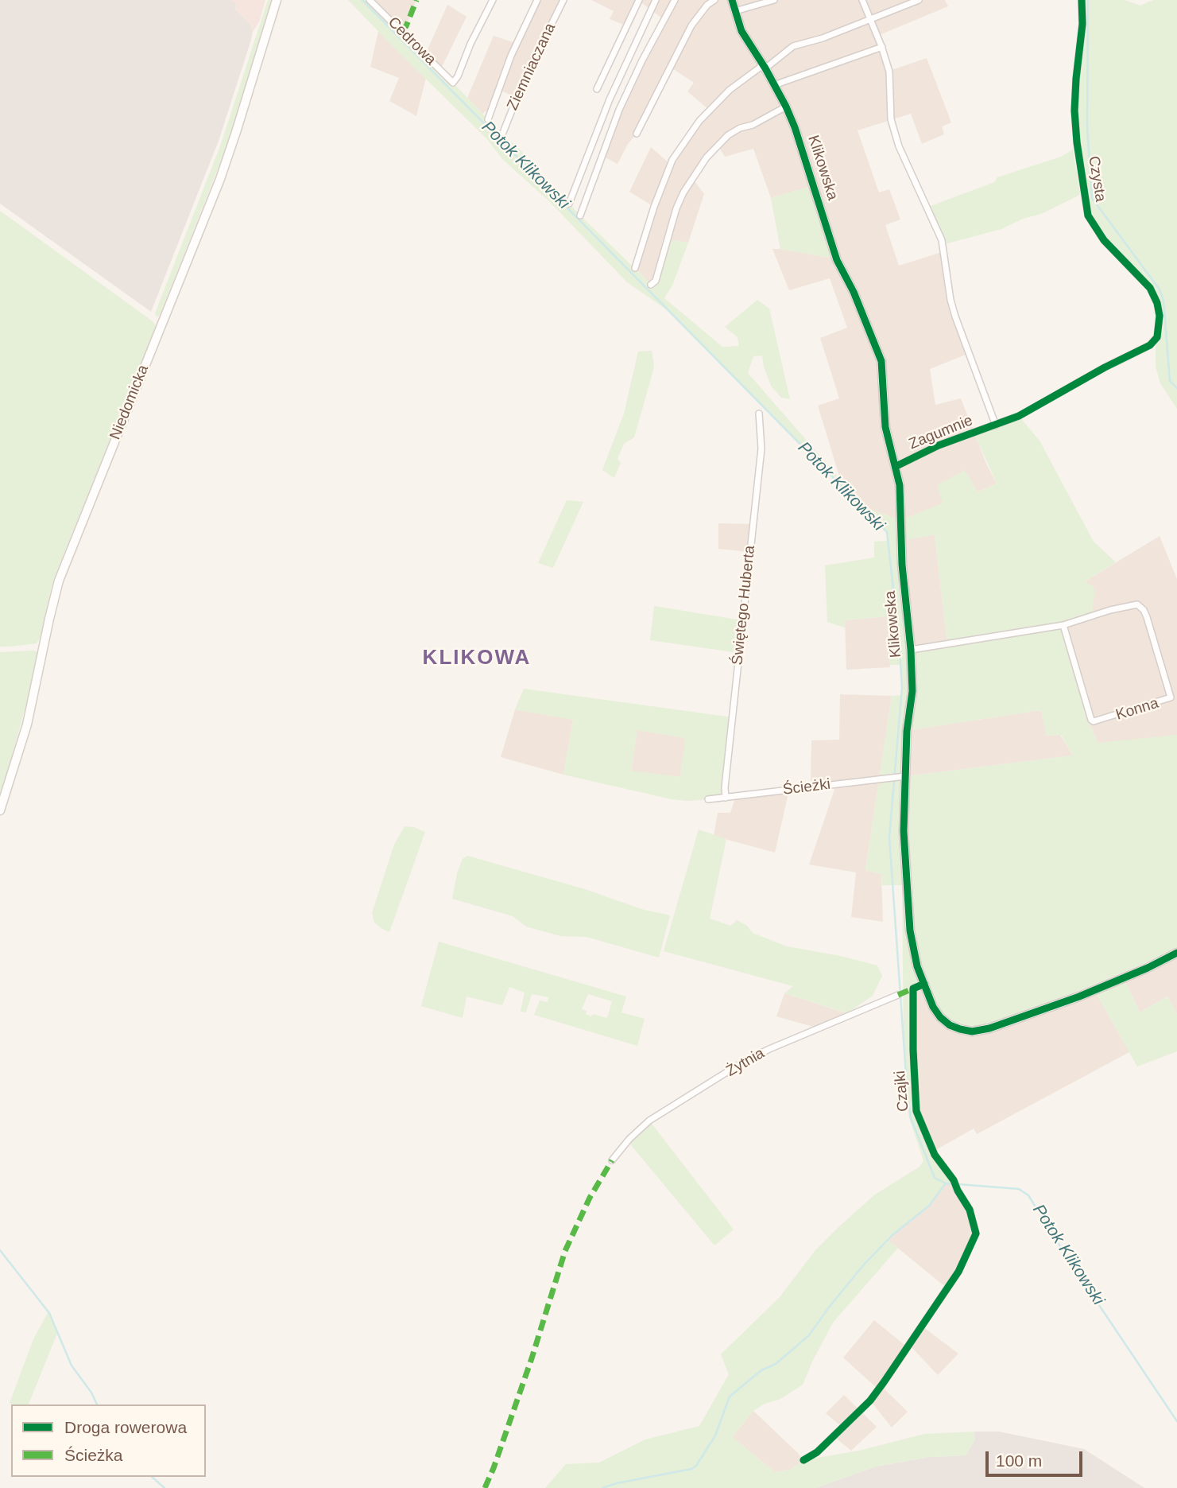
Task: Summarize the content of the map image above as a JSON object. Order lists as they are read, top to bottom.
{
  "streets": {
    "street": [
      "Cedrowa",
      "Ziemniaczana",
      "Klikowska",
      "Czysta",
      "Niedomicka",
      "Zagumnie",
      "Świętego Huberta",
      "Konna",
      "Ścieżki",
      "Żytnia",
      "Czajki"
    ]
  },
  "crossings": [
    ["Klikowska", "Zagumnie"],
    ["Klikowska", "Konna"],
    ["Klikowska", "Ścieżki"],
    ["Klikowska", "Czajki"],
    ["Czysta", "Zagumnie"],
    ["Świętego Huberta", "Ścieżki"]
  ],
  "districts": ["KLIKOWA"],
  "water": ["Potok Klikowski"],
  "legend": ["Droga rowerowa", "Ścieżka"],
  "scale_bar": "100 m"
}
